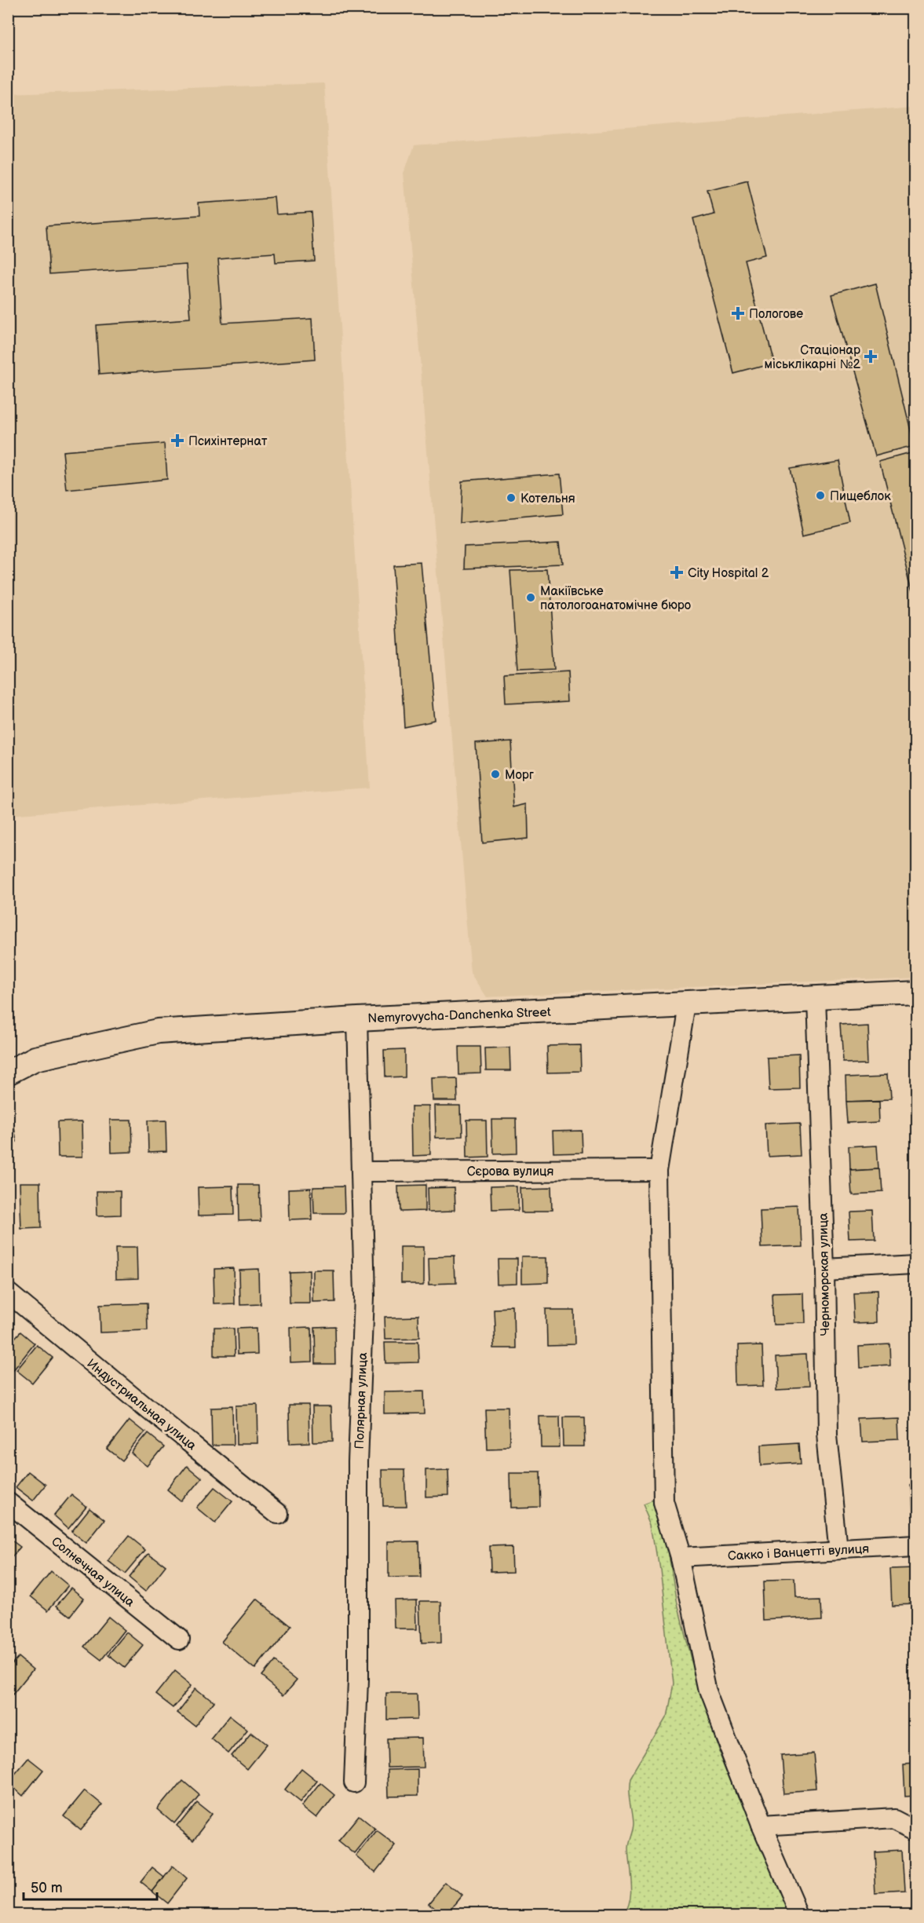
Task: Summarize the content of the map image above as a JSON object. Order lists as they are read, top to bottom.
{
  "streets": {
    "street": [
      "Nemyrovycha-Danchenka Street",
      "Сєрова вулиця",
      "Черноморская улица",
      "Полярная улица",
      "Индустриальная улица",
      "Сакко і Ванцетті вулиця",
      "Солнечная улица"
    ]
  },
  "crossings": [
    ["Nemyrovycha-Danchenka Street", "Черноморская улица"],
    ["Nemyrovycha-Danchenka Street", "Полярная улица"],
    ["Сєрова вулиця", "Полярная улица"],
    ["Черноморская улица", "Сакко і Ванцетті вулиця"]
  ],
  "places": {
    "health": [
      "Пологове",
      "Стаціонар міськлікарні №2",
      "Психінтернат",
      "City Hospital 2"
    ],
    "other": [
      "Пищеблок",
      "Котельня",
      "Макіївське патологоанатомічне бюро",
      "Морг"
    ]
  },
  "scale_bar": "50 m"
}
